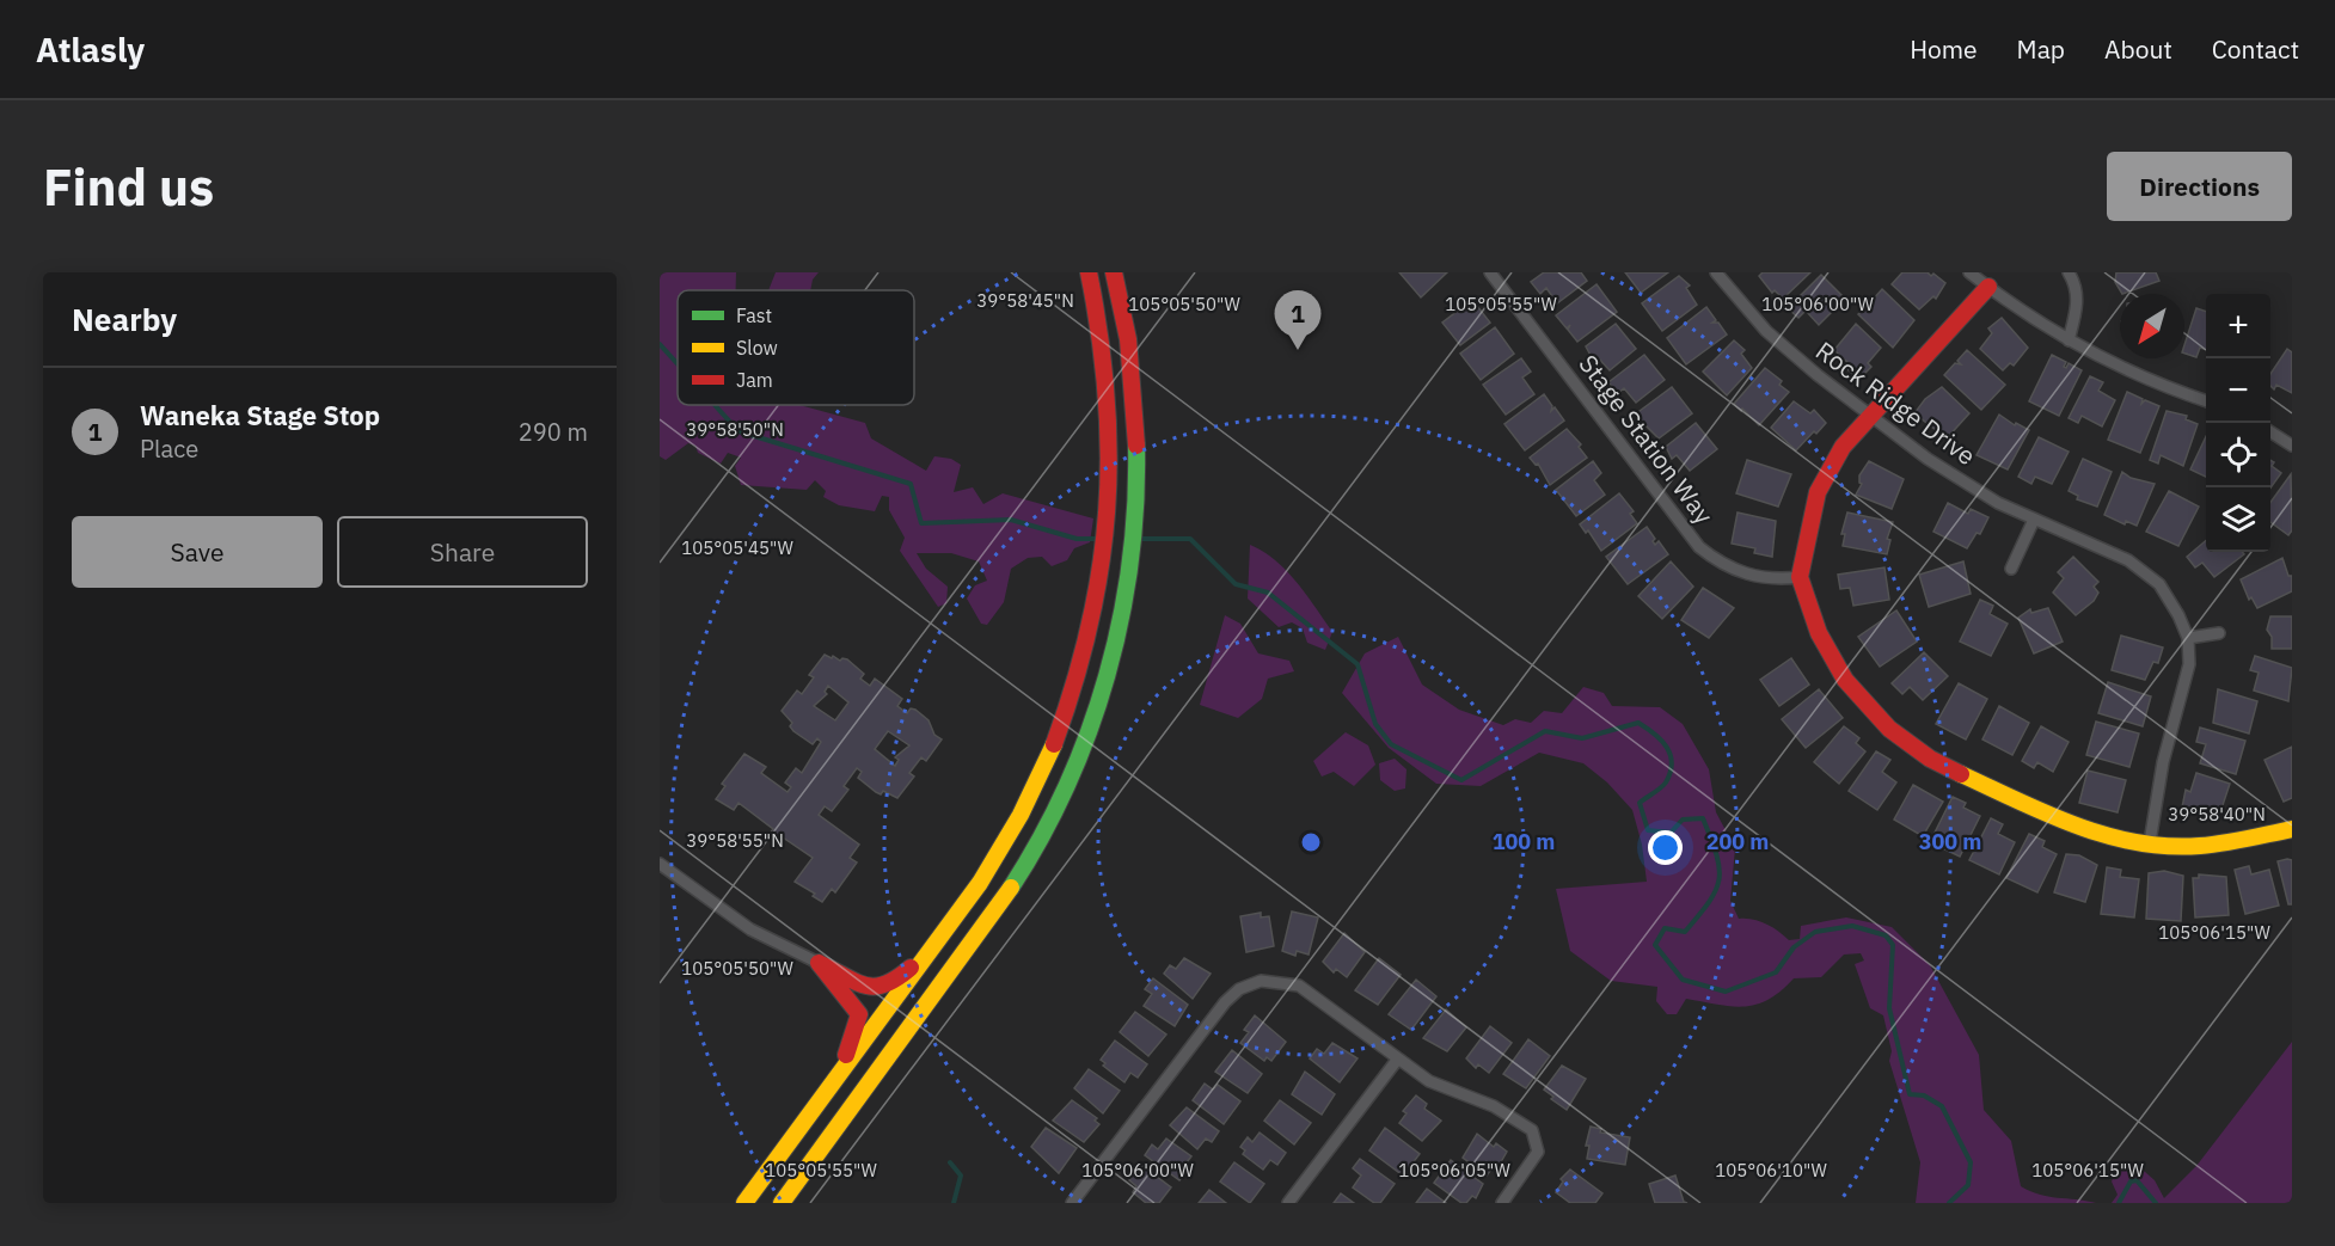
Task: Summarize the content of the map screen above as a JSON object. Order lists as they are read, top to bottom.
{
  "streets": {
    "street": ["Rock Ridge Drive", "Stage Station Way"]
  },
  "legend": ["Fast", "Slow", "Jam"],
  "north": "bottom left",
  "page": {
    "header": "Atlasly",
    "nav": [
      "Home",
      "Map",
      "About",
      "Contact"
    ],
    "buttons": [
      "Directions",
      ["Save", "Share"]
    ],
    "title": "Find us",
    "heading": "Nearby",
    "pins": "1",
    "map_buttons": ["+", "−"],
    "list": [
      {
        "mark": "1",
        "name": "Waneka Stage Stop",
        "note": "Place",
        "value": "290 m"
      }
    ]
  },
  "coordinates": [
    "39°58'45\"N",
    "105°05'50\"W",
    "105°05'55\"W",
    "105°06'00\"W",
    "39°58'50\"N",
    "105°05'45\"W",
    "39°58'40\"N",
    "39°58'55\"N",
    "105°06'15\"W",
    "105°06'05\"W",
    "105°06'10\"W"
  ],
  "rings": ["100 m", "200 m", "300 m"]
}
